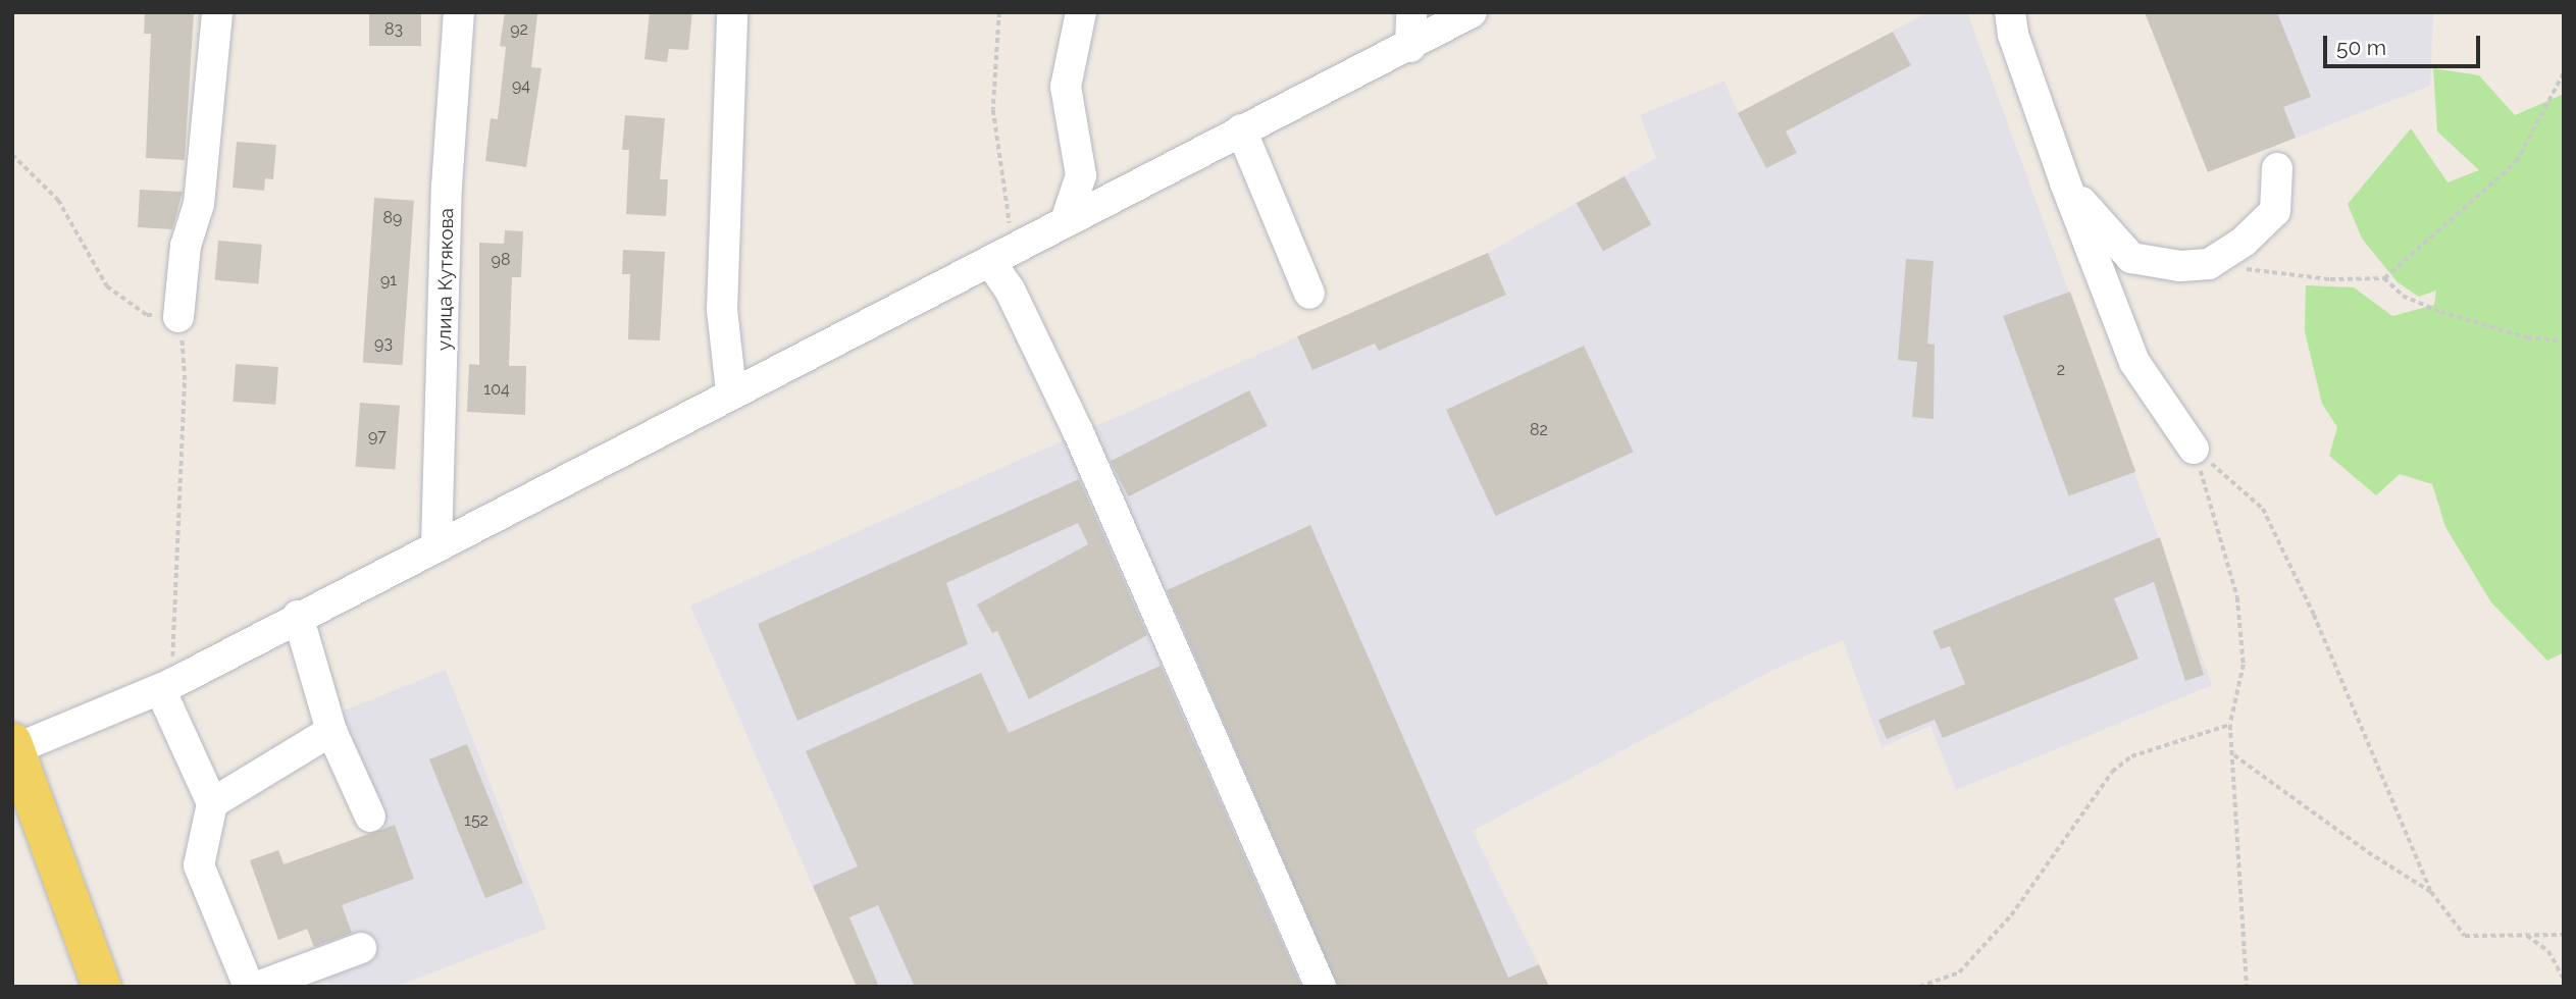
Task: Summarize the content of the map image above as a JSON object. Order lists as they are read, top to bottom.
{
  "streets": {
    "street": ["улица Кутякова"]
  },
  "house_numbers": [
    "83",
    "92",
    "94",
    "89",
    "98",
    "91",
    "93",
    "2",
    "104",
    "82",
    "97",
    "152"
  ],
  "scale_bar": "50 m"
}
